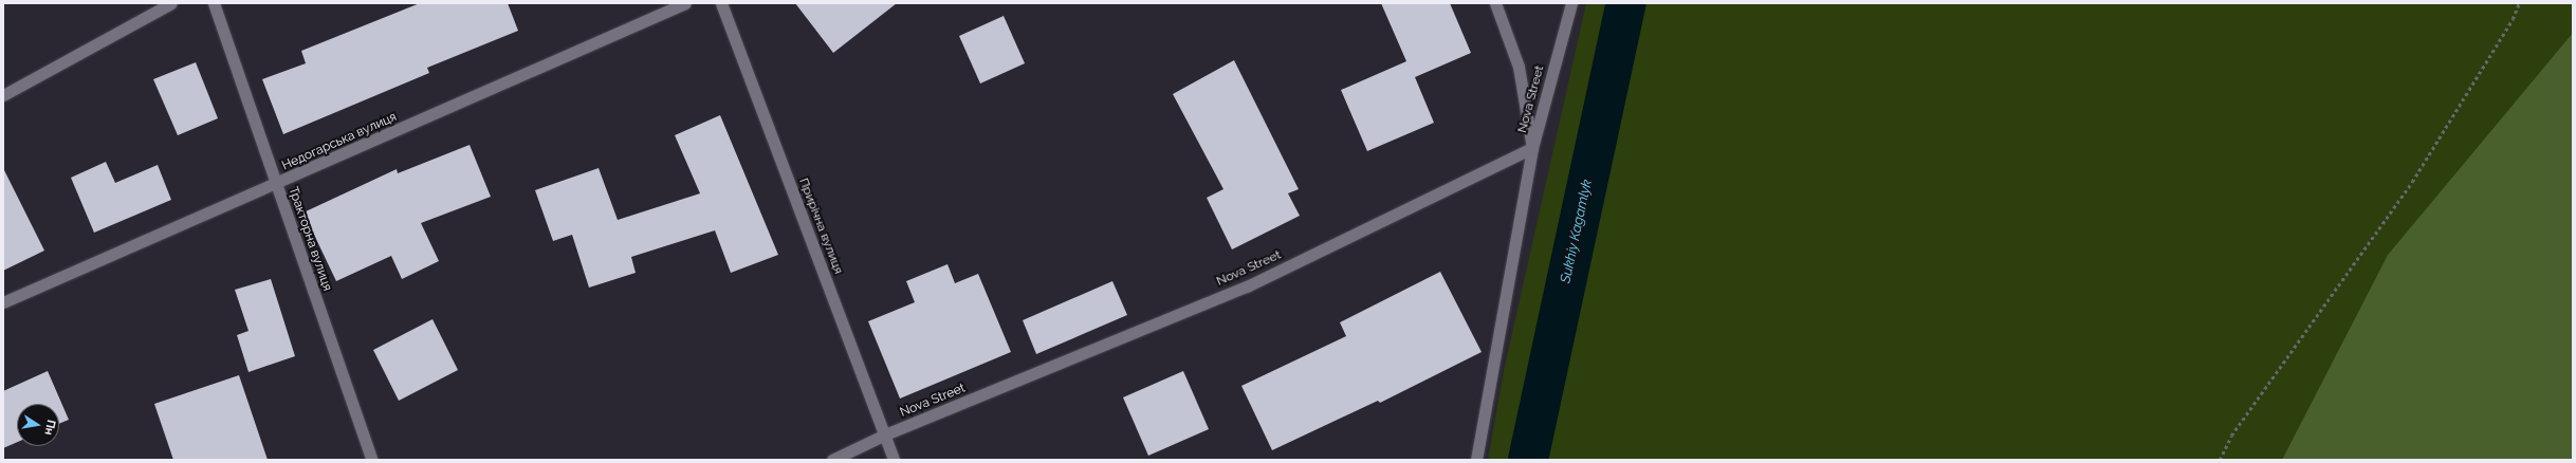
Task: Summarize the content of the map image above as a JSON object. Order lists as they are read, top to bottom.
{
  "streets": {
    "street": [
      "Nova Street",
      "Недогарська вулиця",
      "Прирічна вулиця",
      "Тракторна вулиця"
    ]
  },
  "crossings": [
    ["Nova Street", "Прирічна вулиця"],
    ["Недогарська вулиця", "Тракторна вулиця"]
  ],
  "water": ["Sukhiy Kagamlyk"],
  "north": "right"
}
